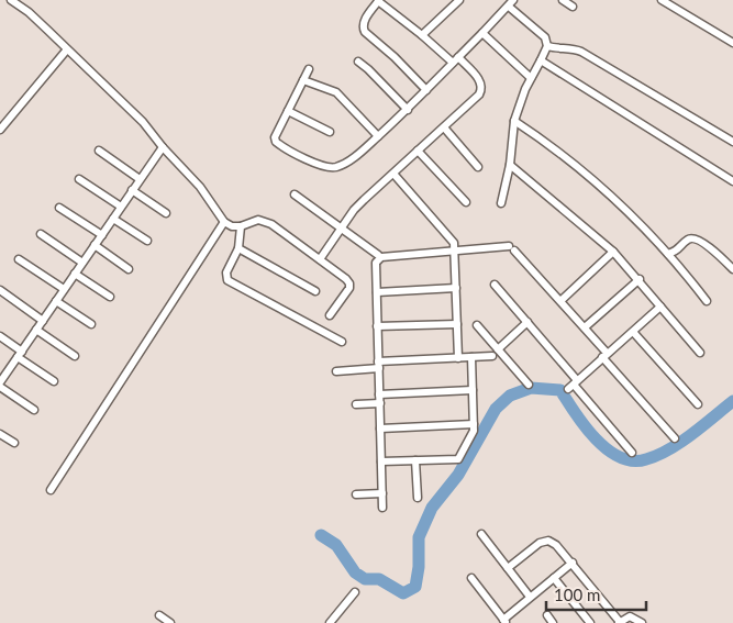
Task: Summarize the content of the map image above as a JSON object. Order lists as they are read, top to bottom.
{
  "scale_bar": "100 m"
}
